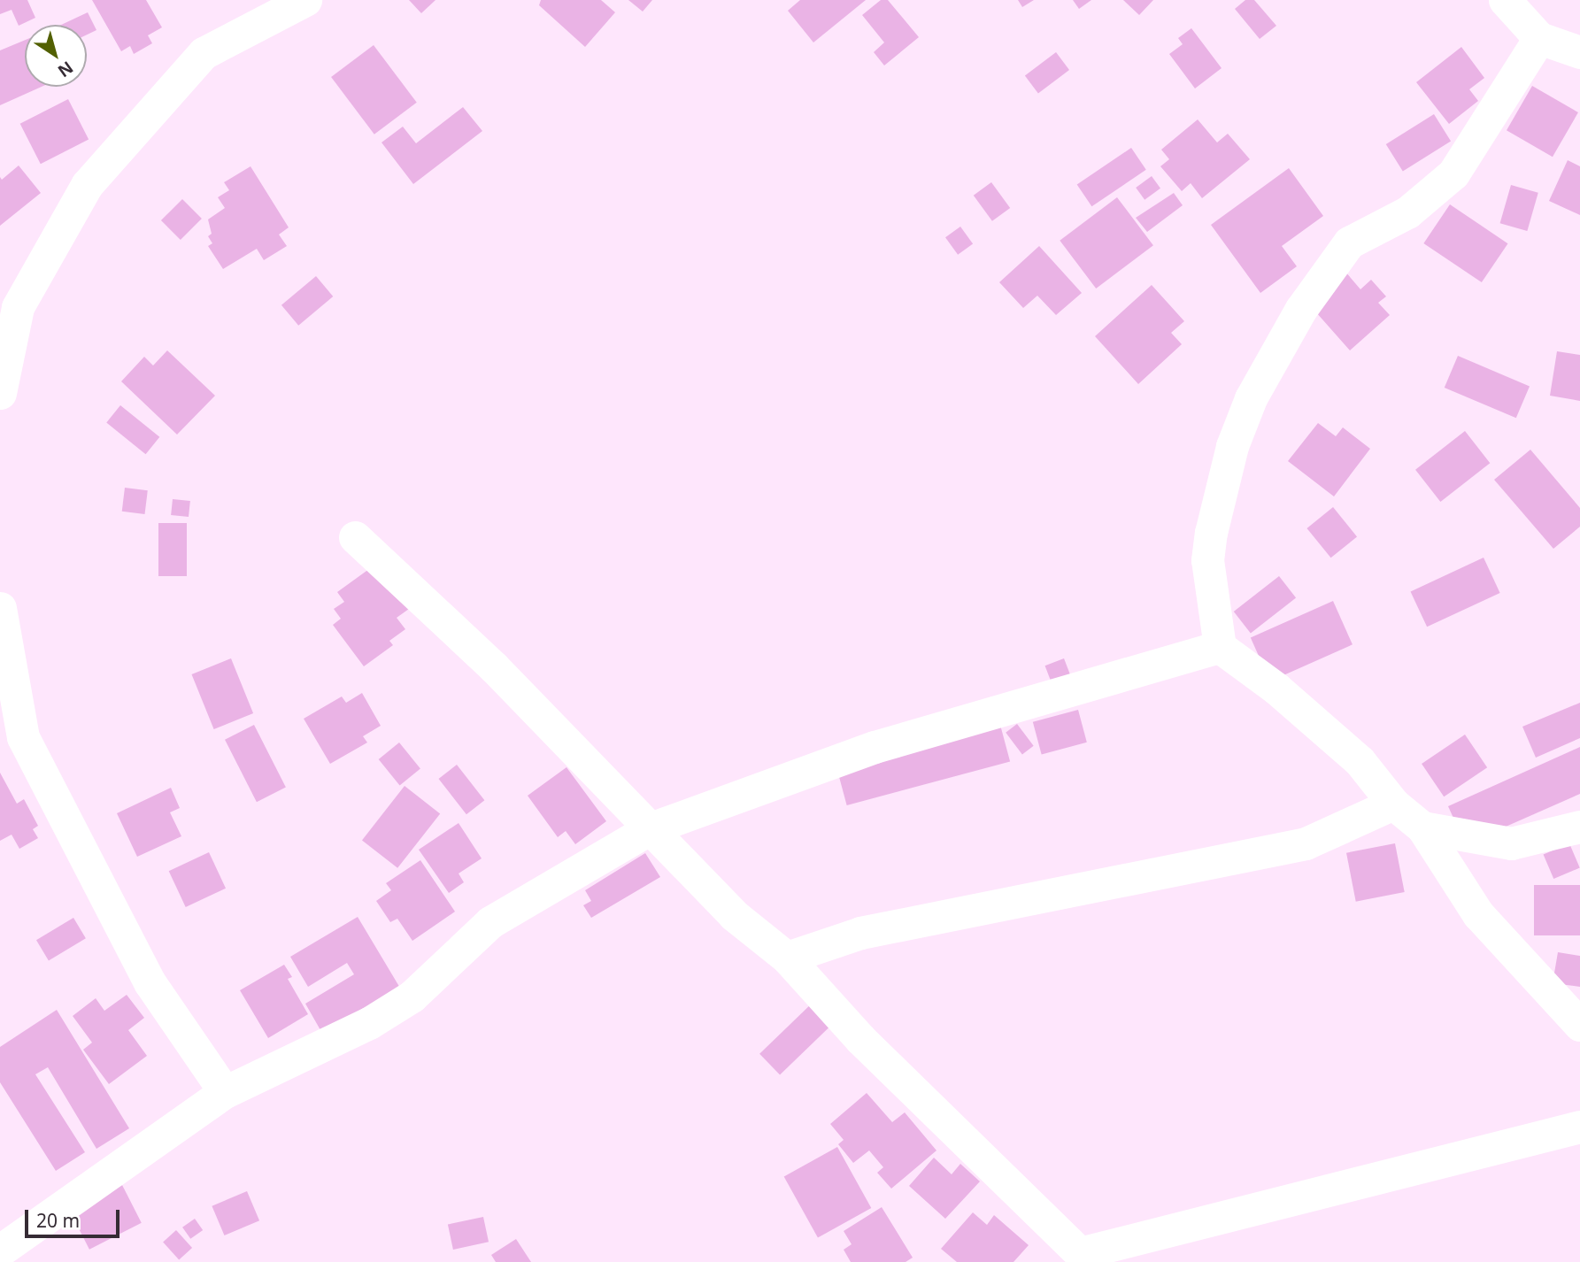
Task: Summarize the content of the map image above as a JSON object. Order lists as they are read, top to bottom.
{
  "scale_bar": "20 m",
  "north": "bottom right"
}
